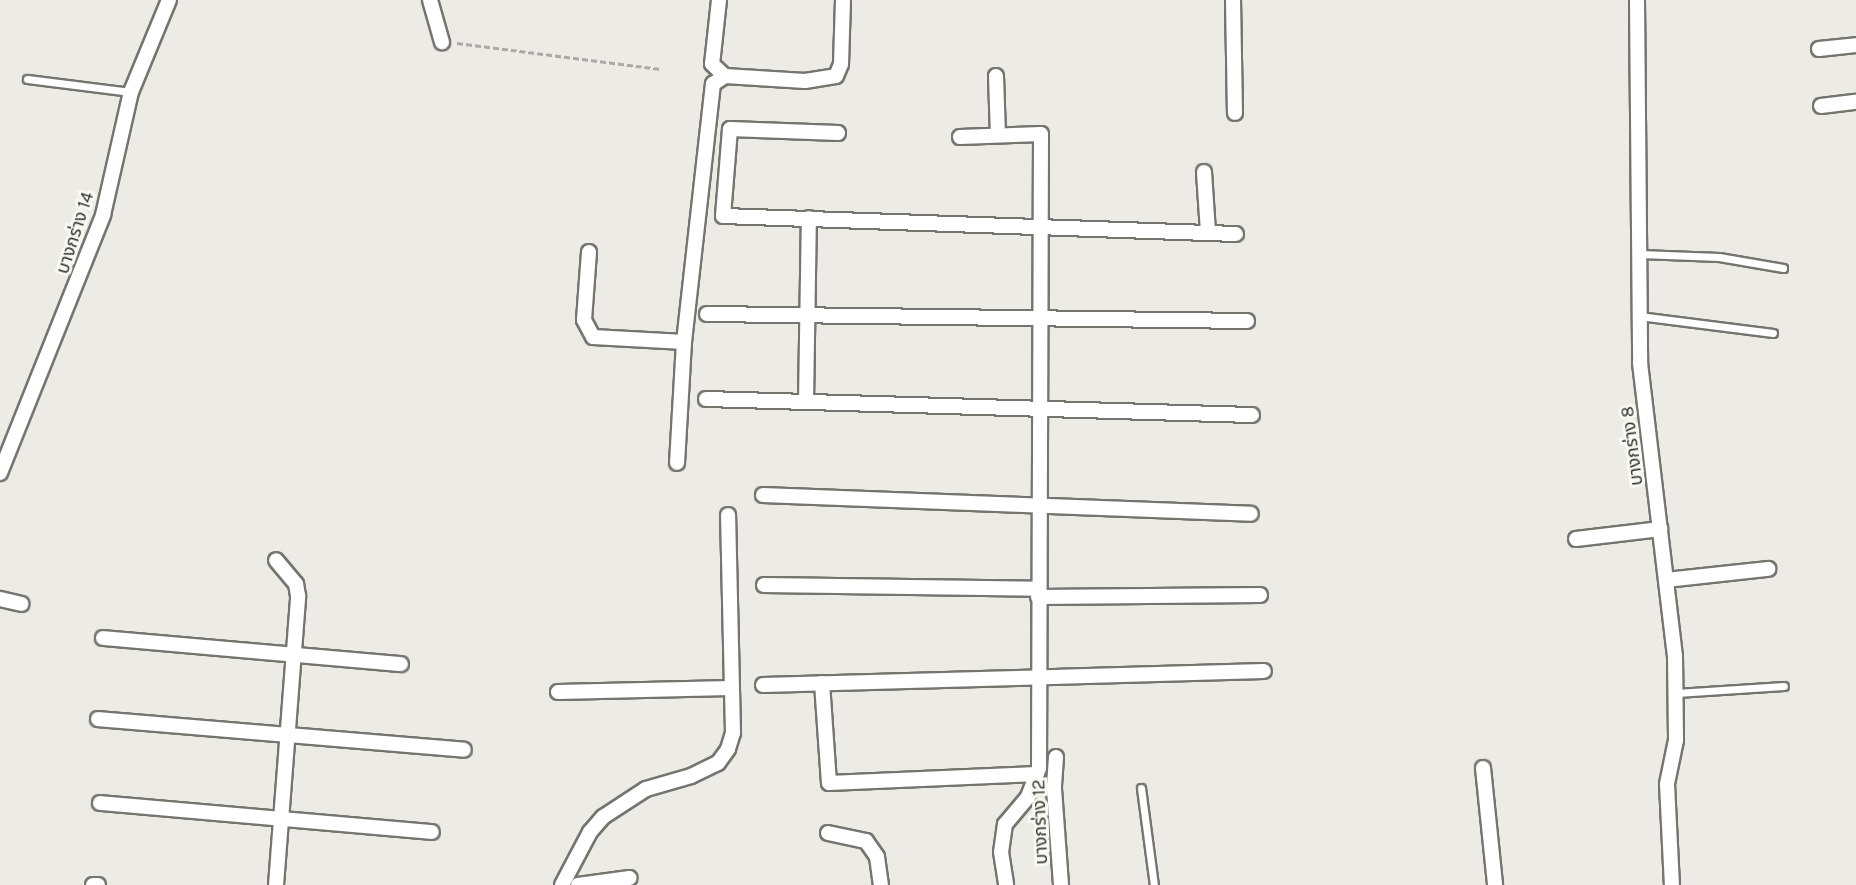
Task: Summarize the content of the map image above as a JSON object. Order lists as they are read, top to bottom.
{
  "streets": {
    "street": ["บางกร่าง 14", "บางกร่าง 8", "บางกร่าง 12"]
  }
}
